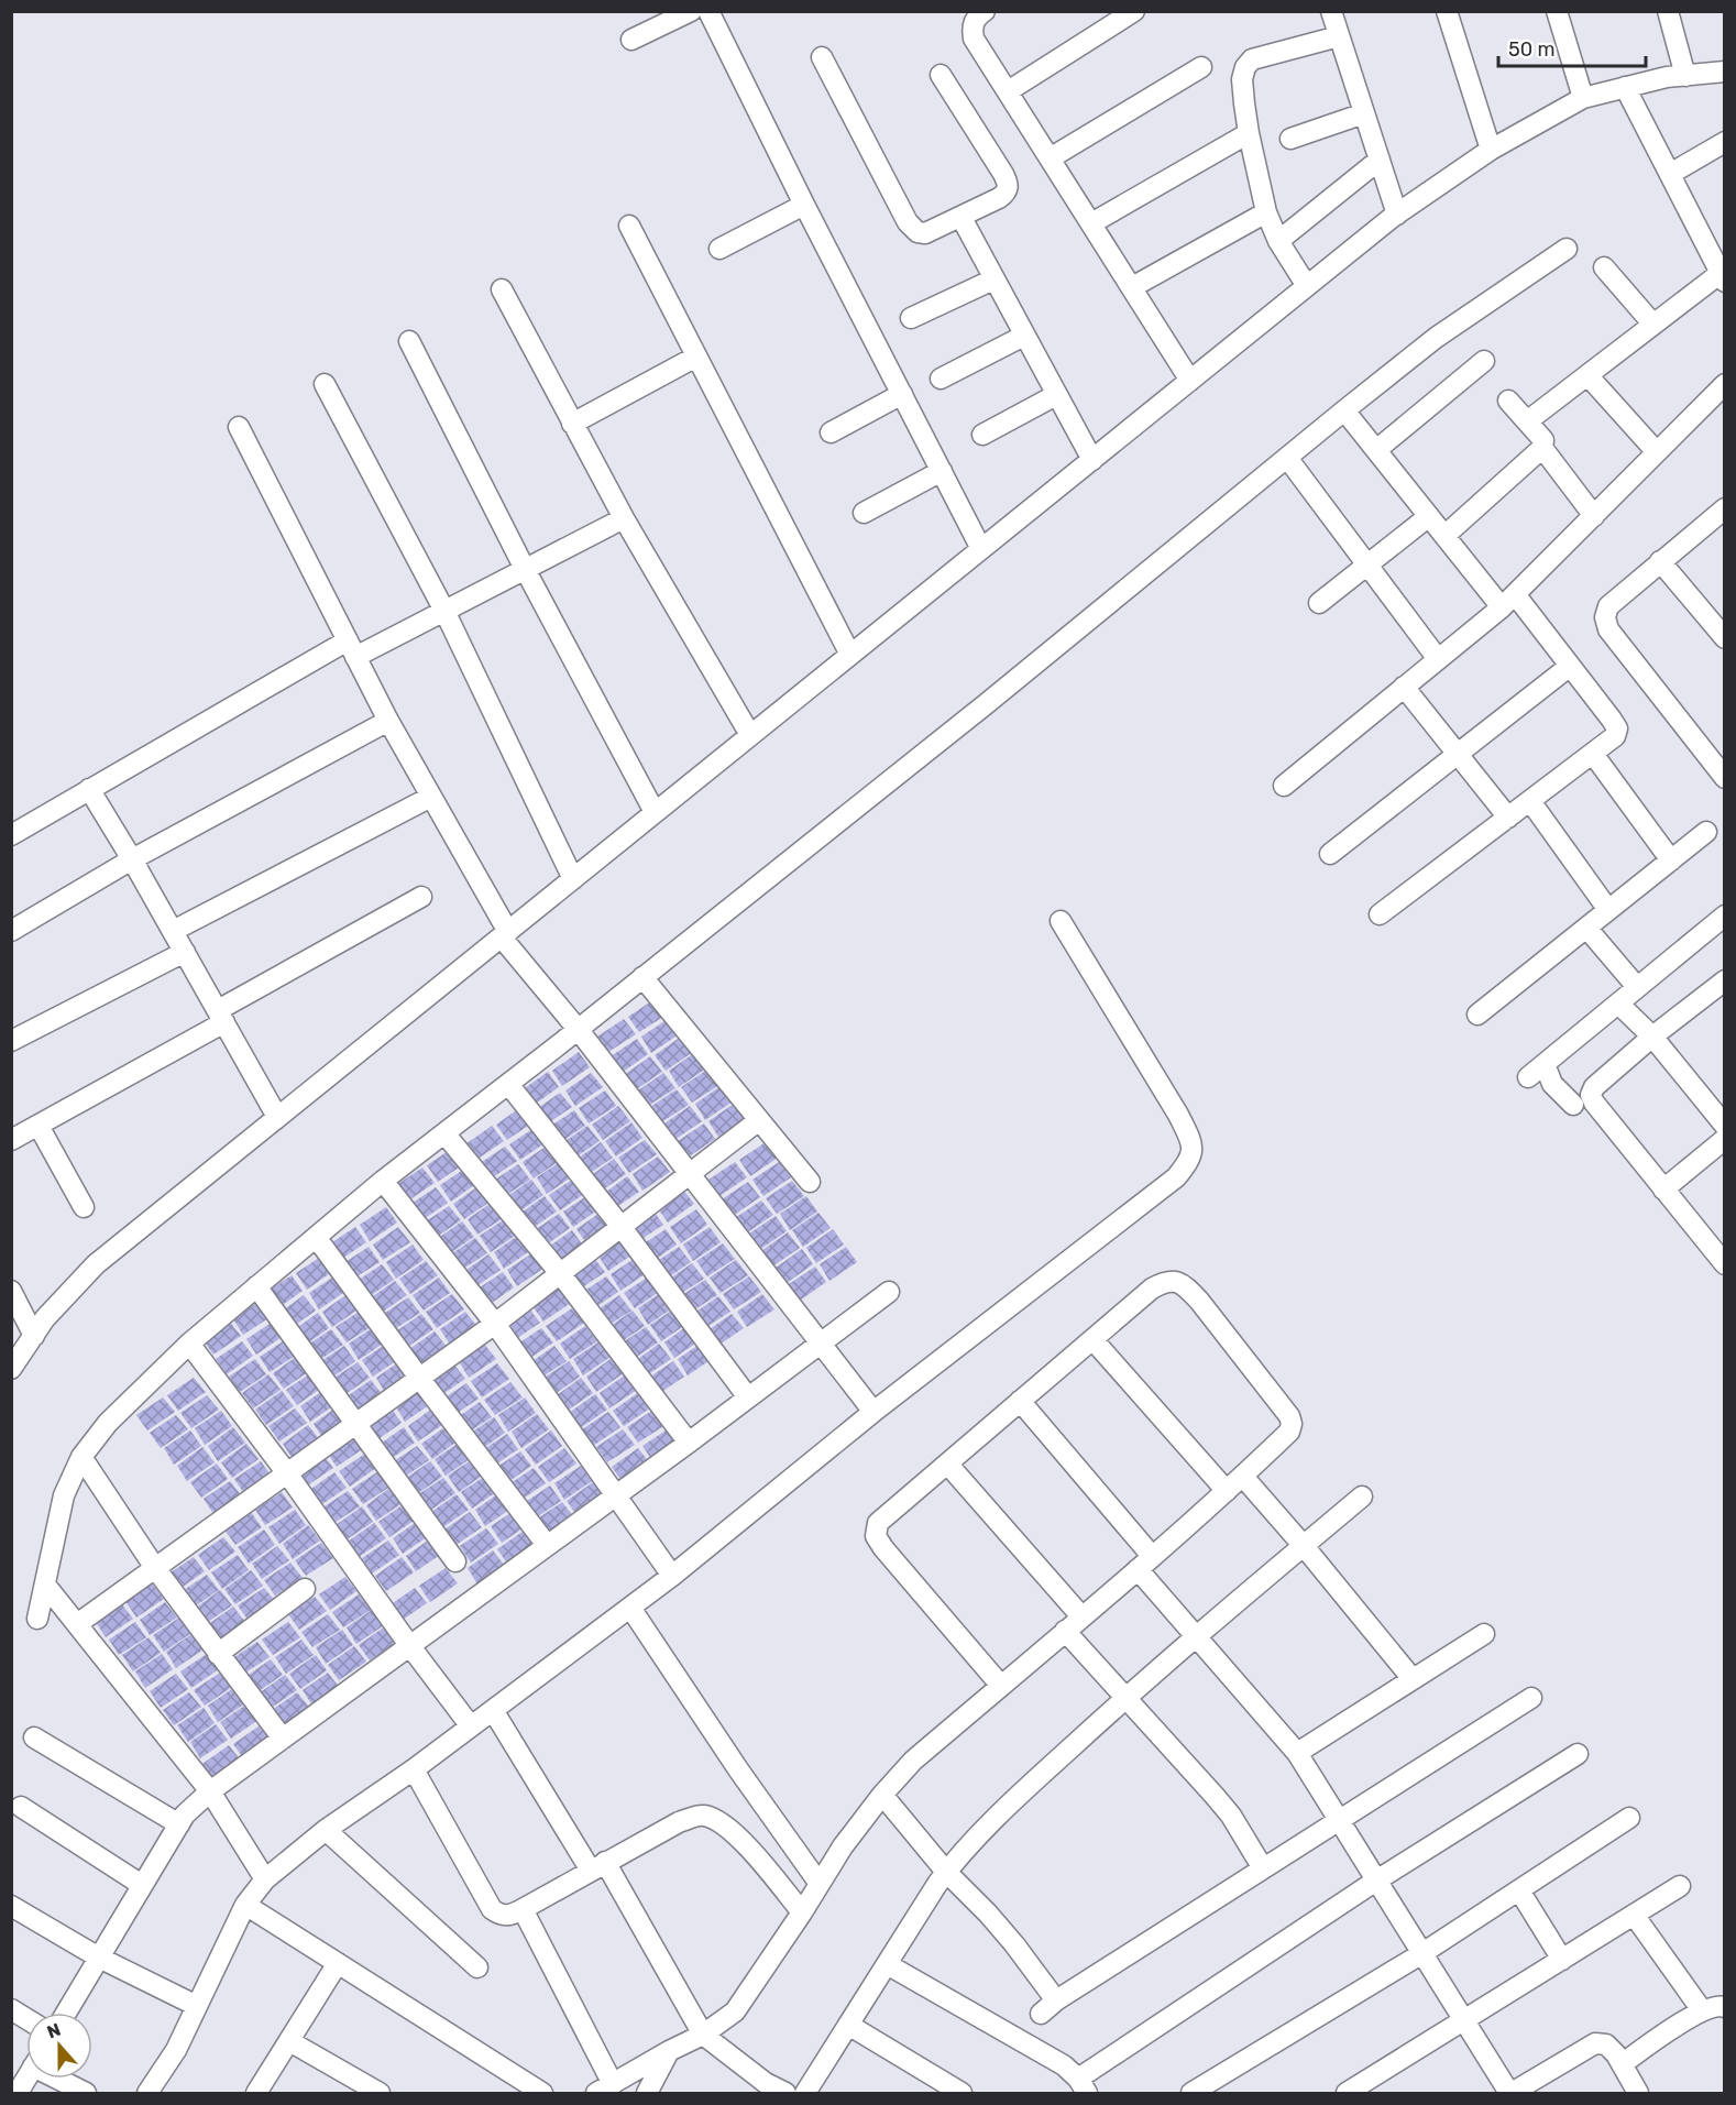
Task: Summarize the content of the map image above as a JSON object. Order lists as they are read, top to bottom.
{
  "scale_bar": "50 m",
  "north": "top"
}
